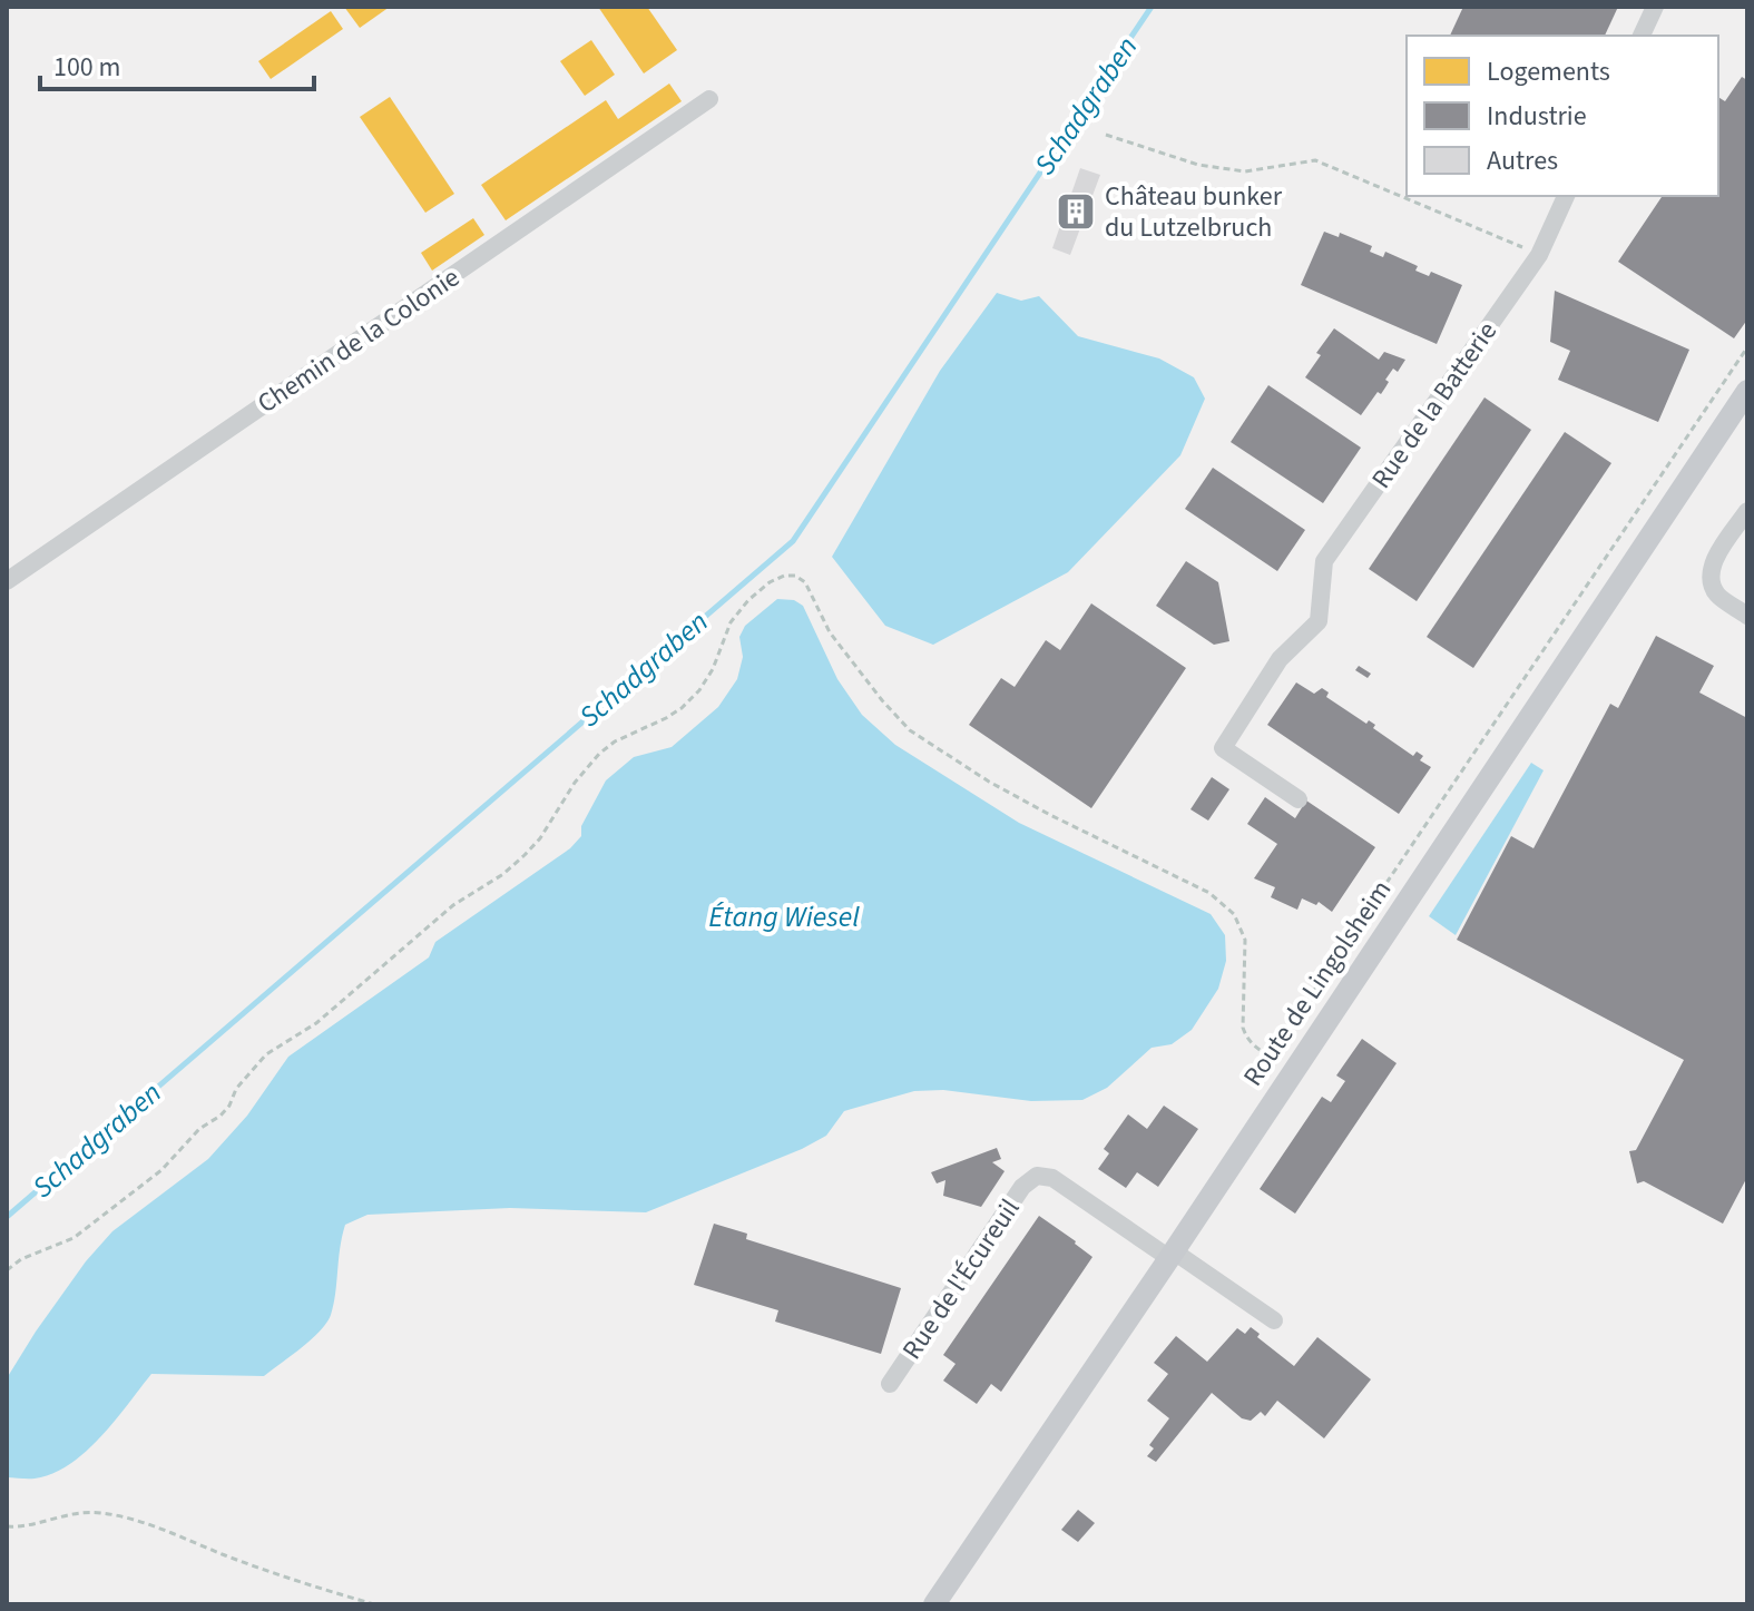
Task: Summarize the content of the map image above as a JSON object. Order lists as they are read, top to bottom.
{
  "streets": {
    "main road": ["Route de Lingolsheim"],
    "street": ["Chemin de la Colonie", "Rue de la Batterie", "Rue de l'Écureuil"]
  },
  "crossings": [
    ["Route de Lingolsheim", "Rue de l'Écureuil"]
  ],
  "water": ["Schadgraben", "Étang Wiesel"],
  "places": {
    "building": ["Château bunker du Lutzelbruch"]
  },
  "legend": ["Logements", "Industrie", "Autres"],
  "scale_bar": "100 m"
}
